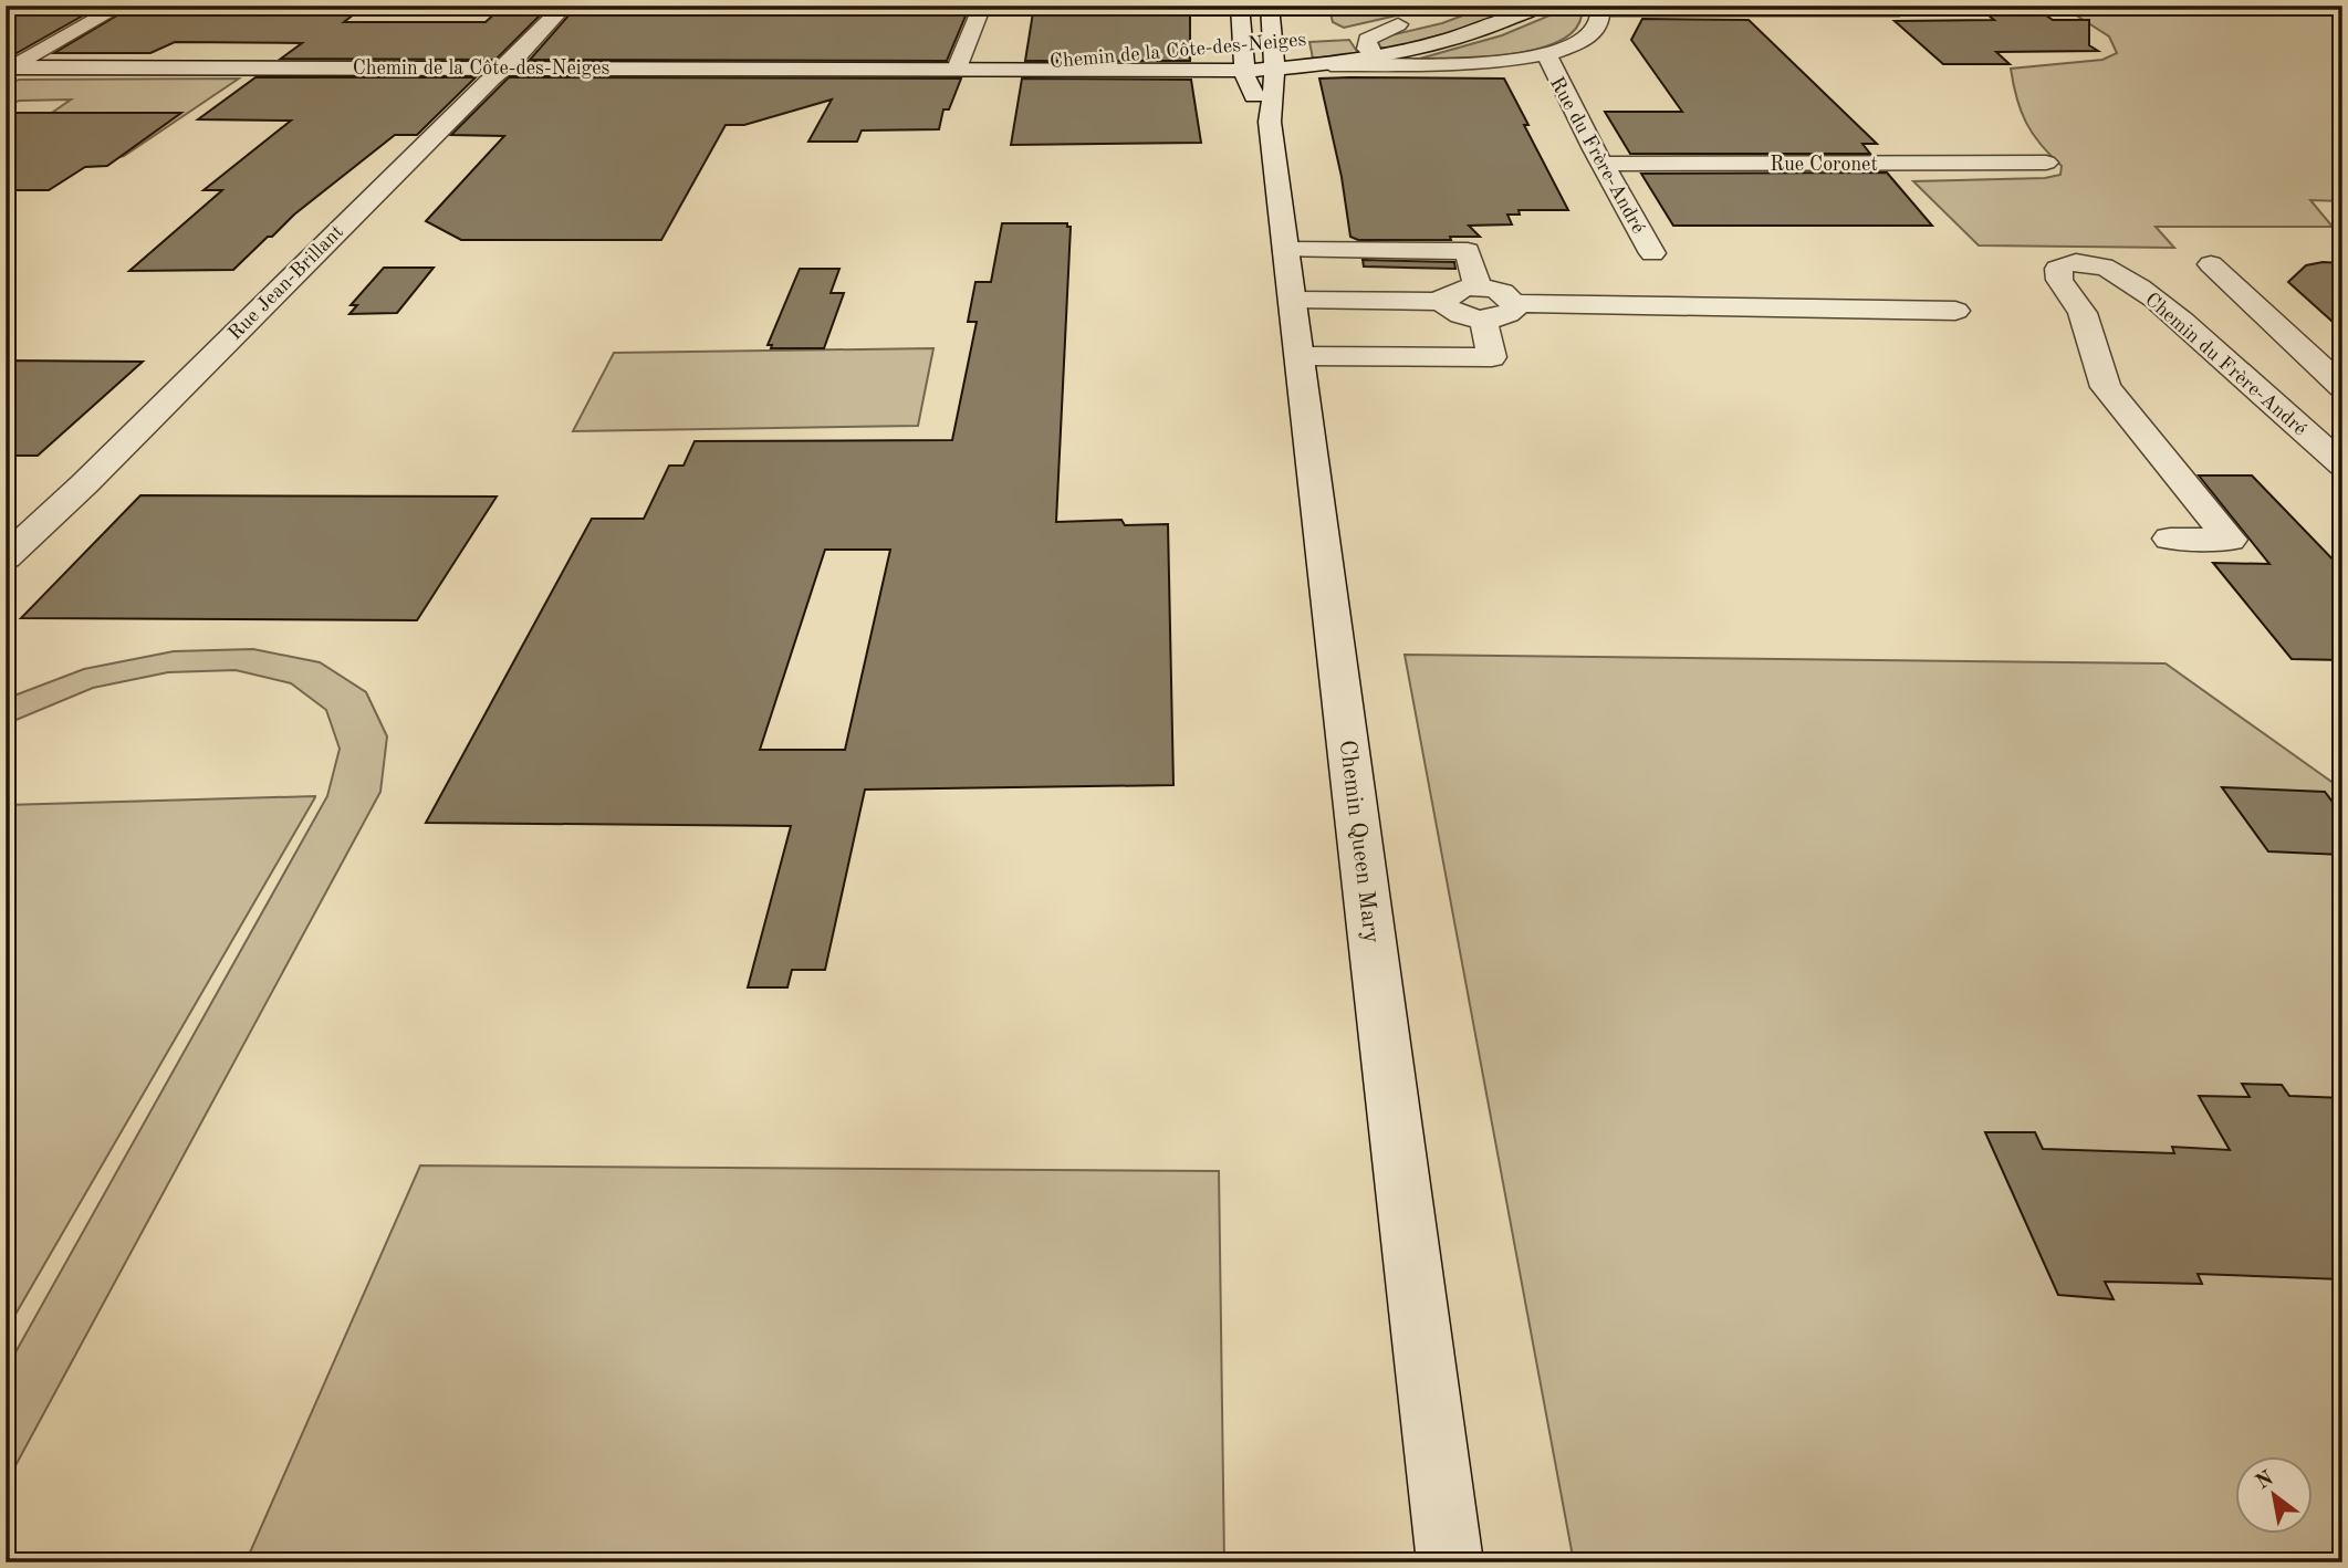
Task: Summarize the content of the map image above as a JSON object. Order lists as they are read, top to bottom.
{
  "streets": {
    "street": [
      "Chemin de la Côte-des-Neiges",
      "Rue du Frère-André",
      "Rue Coronet",
      "Rue Jean-Brillant",
      "Chemin du Frère-André",
      "Chemin Queen Mary"
    ]
  },
  "crossings": [
    ["Chemin de la Côte-des-Neiges", "Rue du Frère-André"],
    ["Chemin de la Côte-des-Neiges", "Rue Jean-Brillant"],
    ["Chemin de la Côte-des-Neiges", "Chemin Queen Mary"],
    ["Rue du Frère-André", "Rue Coronet"]
  ],
  "north": "top left"
}
